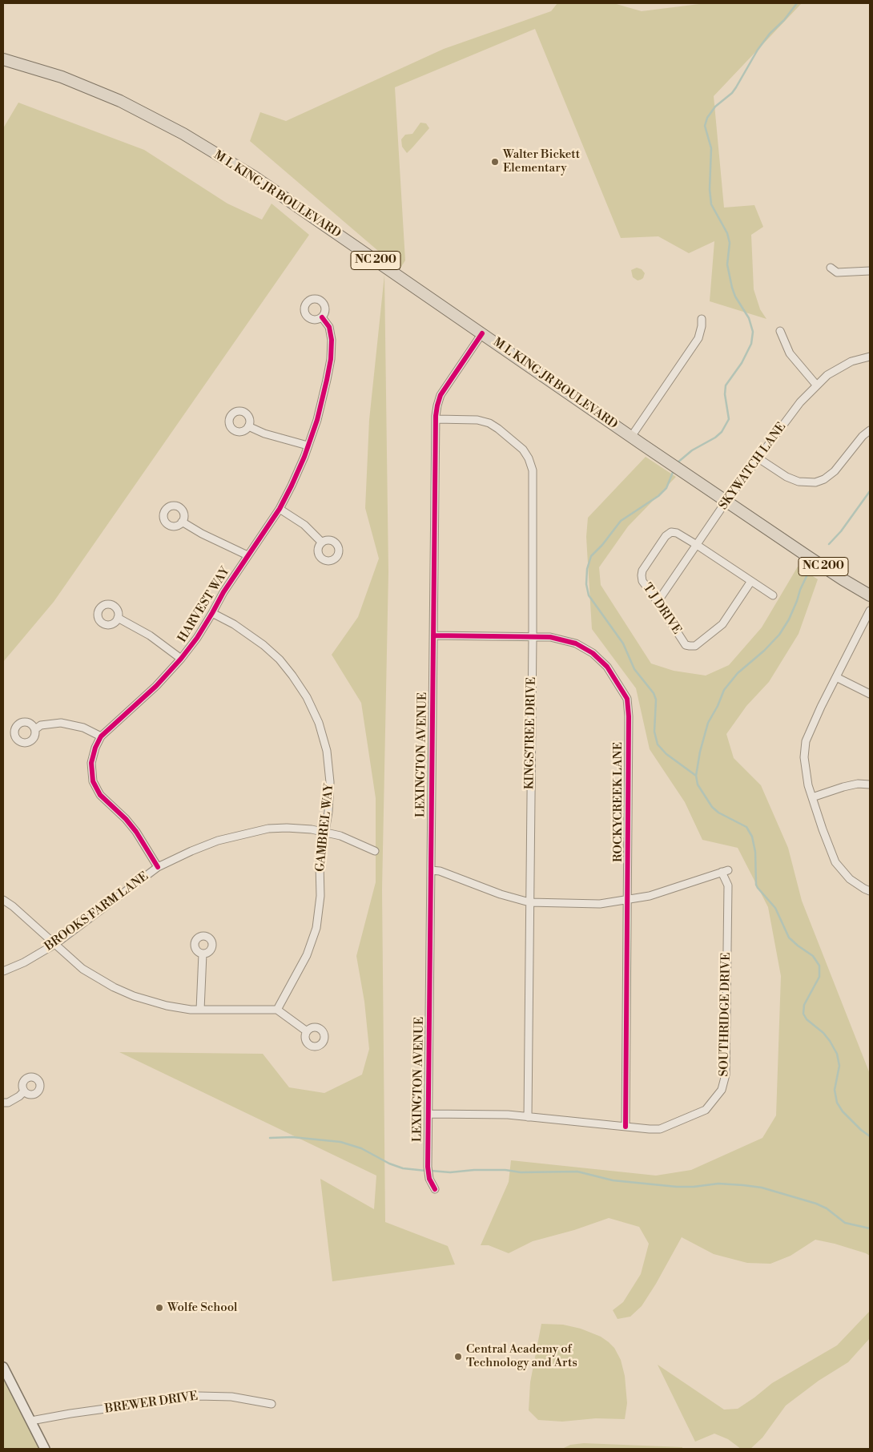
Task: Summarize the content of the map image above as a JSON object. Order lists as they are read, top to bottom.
{
  "streets": {
    "main road": ["M L KING JR BOULEVARD", "NC 200"],
    "street": [
      "SKYWATCH LANE",
      "HARVEST WAY",
      "T J DRIVE",
      "KINGSTREE DRIVE",
      "LEXINGTON AVENUE",
      "ROCKYCREEK LANE",
      "GAMBREL WAY",
      "BROOKS FARM LANE",
      "SOUTHRIDGE DRIVE",
      "BREWER DRIVE"
    ]
  },
  "crossings": [
    ["M L KING JR BOULEVARD", "SKYWATCH LANE"],
    ["M L KING JR BOULEVARD", "LEXINGTON AVENUE"],
    ["SKYWATCH LANE", "T J DRIVE"],
    ["HARVEST WAY", "GAMBREL WAY"],
    ["HARVEST WAY", "BROOKS FARM LANE"],
    ["KINGSTREE DRIVE", "LEXINGTON AVENUE"],
    ["KINGSTREE DRIVE", "ROCKYCREEK LANE"],
    ["KINGSTREE DRIVE", "SOUTHRIDGE DRIVE"],
    ["LEXINGTON AVENUE", "ROCKYCREEK LANE"],
    ["LEXINGTON AVENUE", "SOUTHRIDGE DRIVE"],
    ["ROCKYCREEK LANE", "SOUTHRIDGE DRIVE"],
    ["GAMBREL WAY", "BROOKS FARM LANE"]
  ],
  "places": ["Walter Bickett Elementary", "Wolfe School", "Central Academy of Technology and Arts"]
}
